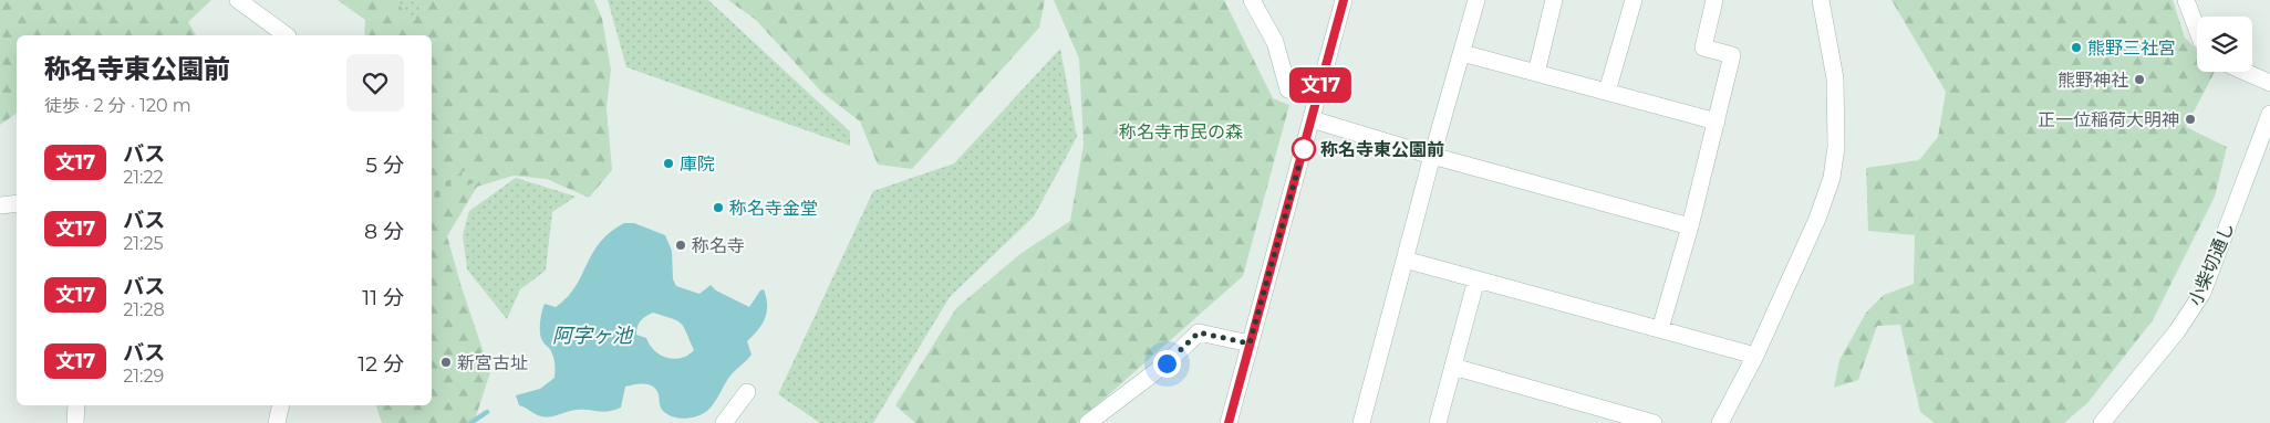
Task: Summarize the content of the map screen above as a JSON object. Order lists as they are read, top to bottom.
{
  "streets": {
    "street": ["小柴切通し"]
  },
  "water": ["阿字ヶ池"],
  "parks": ["称名寺市民の森"],
  "places": [
    "熊野三社宮",
    "熊野神社",
    "正一位稲荷大明神",
    "称名寺東公園前",
    "庫院",
    "称名寺金堂",
    "称名寺",
    "新宮古址"
  ],
  "lines": ["bus line 文17"],
  "page": {
    "on_map": "文17",
    "heading": ["称名寺東公園前", "徒歩 · 2 分 · 120 m"],
    "list": [
      {
        "mark": "文17",
        "name": "バス",
        "note": "21:22",
        "value": "5 分"
      },
      {
        "mark": "文17",
        "name": "バス",
        "note": "21:25",
        "value": "8 分"
      },
      {
        "mark": "文17",
        "name": "バス",
        "note": "21:28",
        "value": "11 分"
      },
      {
        "mark": "文17",
        "name": "バス",
        "note": "21:29",
        "value": "12 分"
      }
    ]
  }
}
